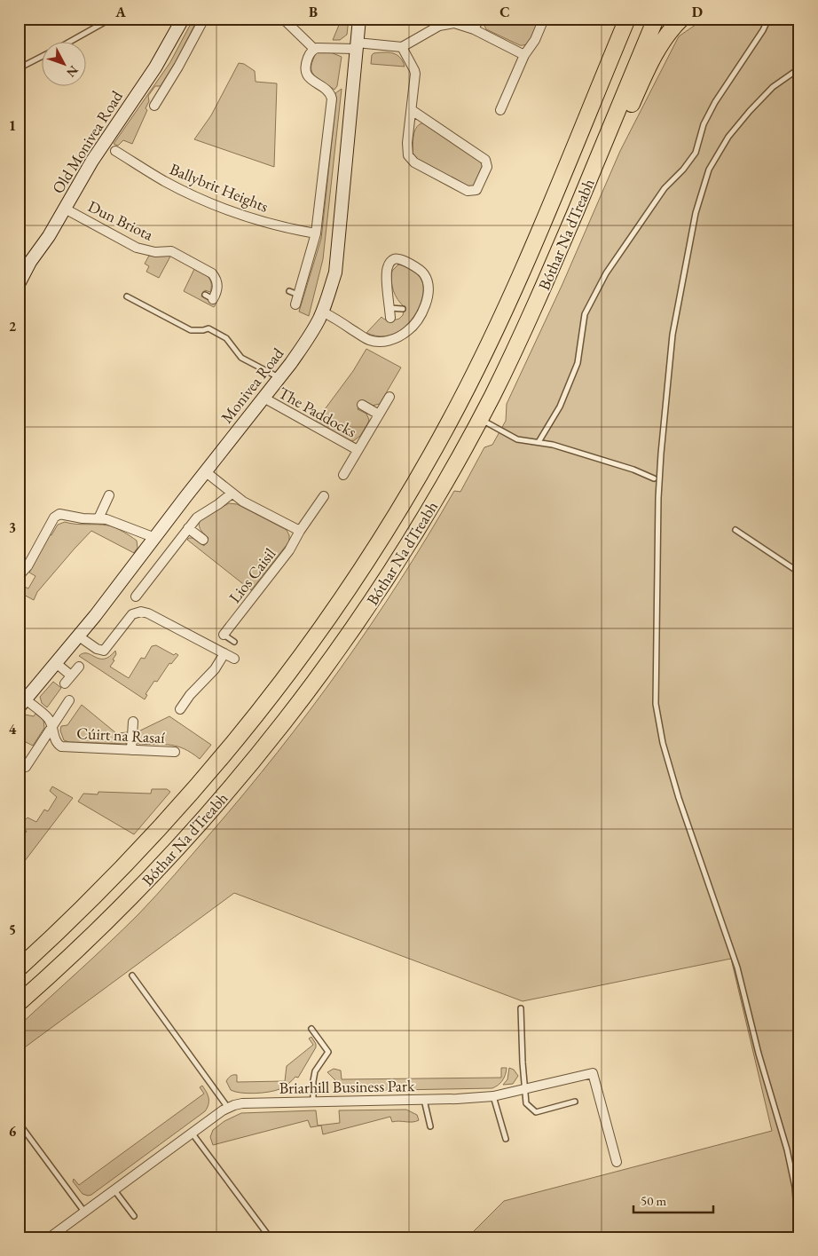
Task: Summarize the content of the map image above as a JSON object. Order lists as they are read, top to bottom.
{
  "streets": {
    "highway": ["Bóthar Na dTreabh"],
    "main road": ["Old Monivea Road", "Monivea Road"],
    "street": [
      "Ballybrit Heights",
      "Dun Briota",
      "The Paddocks",
      "Lios Caisil",
      "Cúirt na Rasaí",
      "Briarhill Business Park"
    ]
  },
  "crossings": [
    ["Old Monivea Road", "Dun Briota"],
    ["Monivea Road", "The Paddocks"],
    ["Monivea Road", "Cúirt na Rasaí"]
  ],
  "scale_bar": "50 m",
  "north": "bottom right",
  "grid": {
    "columns": [
      "A",
      "B",
      "C",
      "D"
    ],
    "rows": [
      "1",
      "2",
      "3",
      "4",
      "5",
      "6"
    ]
  }
}
